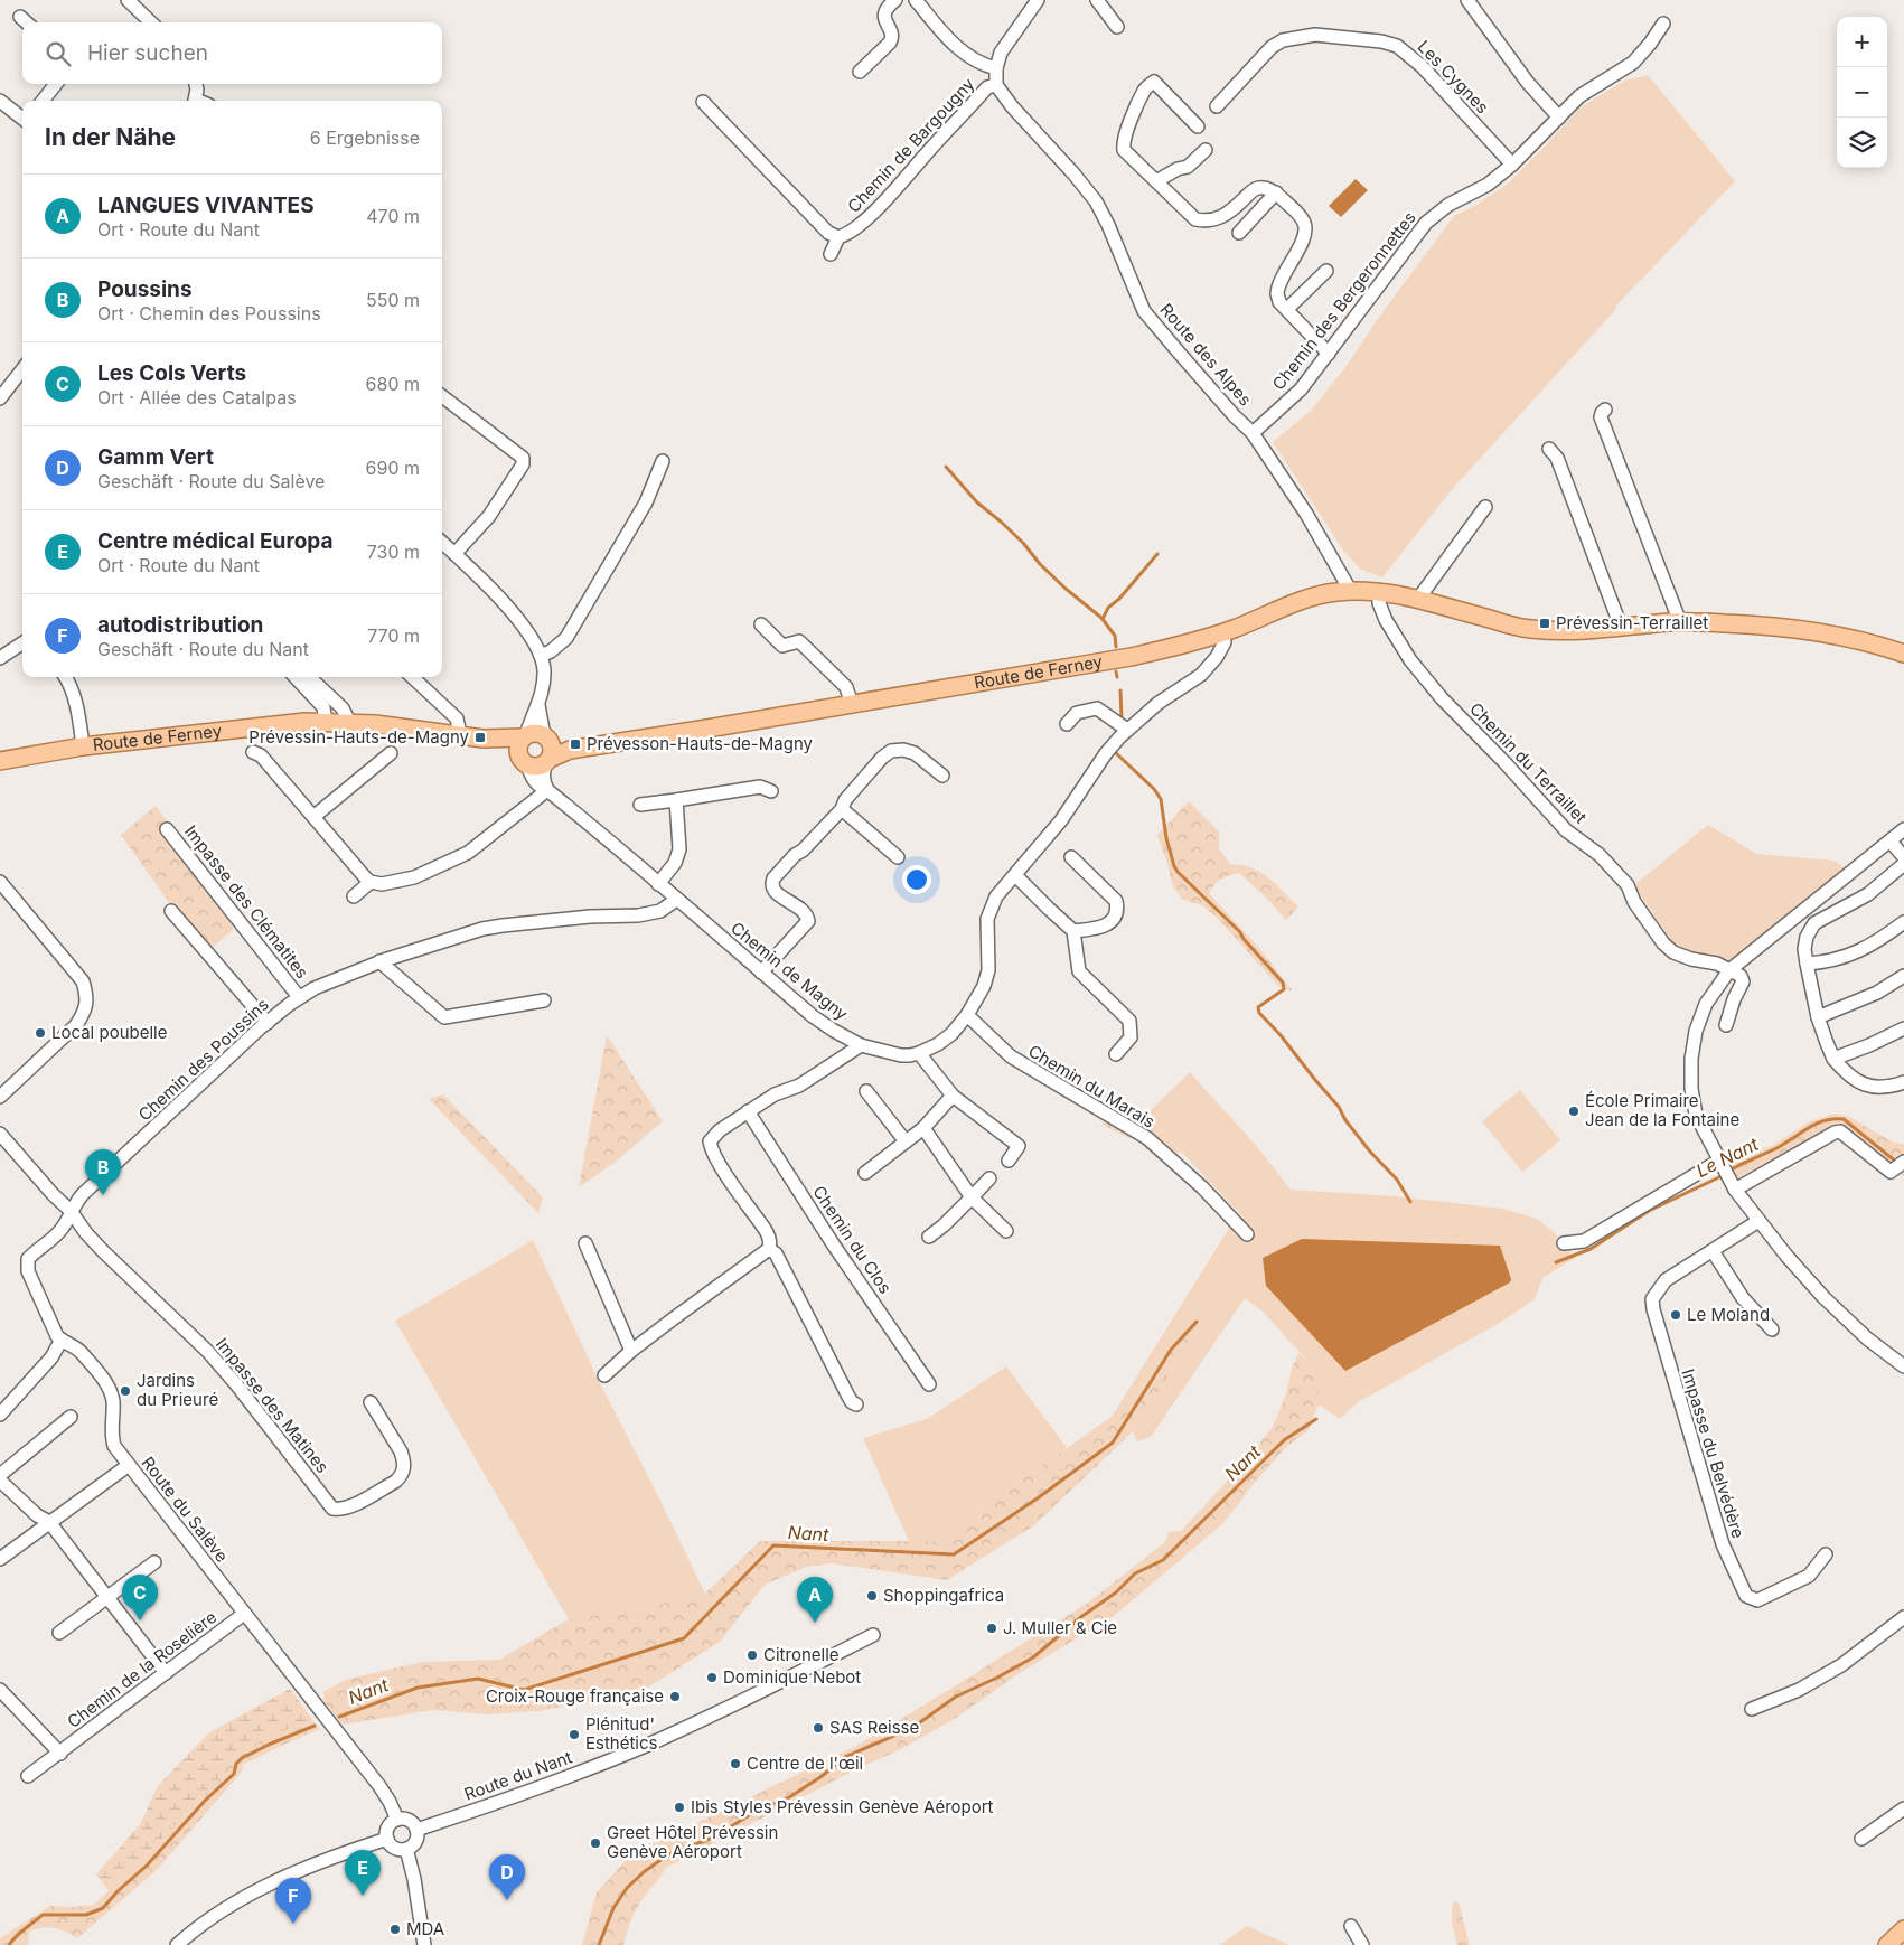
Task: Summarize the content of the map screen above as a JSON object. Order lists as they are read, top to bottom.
{
  "streets": {
    "main road": ["Route de Ferney"],
    "street": [
      "Les Cygnes",
      "Chemin de Bargougny",
      "Chemin des Bergeronnettes",
      "Route des Alpes",
      "Chemin du Terraillet",
      "Impasse des Clématites",
      "Chemin de Magny",
      "Chemin des Poussins",
      "Chemin du Marais",
      "Chemin du Clos",
      "Impasse des Matines",
      "Impasse du Belvédère",
      "Route du Salève",
      "Chemin de la Roselière",
      "Route du Nant"
    ]
  },
  "crossings": [
    ["Les Cygnes", "Chemin des Bergeronnettes"],
    ["Chemin de Bargougny", "Route des Alpes"],
    ["Chemin des Bergeronnettes", "Route des Alpes"],
    ["Route des Alpes", "Route de Ferney"],
    ["Route de Ferney", "Chemin du Terraillet"],
    ["Route de Ferney", "Chemin de Magny"],
    ["Impasse des Clématites", "Chemin des Poussins"],
    ["Chemin de Magny", "Chemin des Poussins"],
    ["Chemin de Magny", "Chemin du Marais"],
    ["Chemin des Poussins", "Impasse des Matines"],
    ["Chemin des Poussins", "Route du Salève"],
    ["Impasse des Matines", "Route du Salève"],
    ["Route du Salève", "Chemin de la Roselière"],
    ["Route du Salève", "Route du Nant"]
  ],
  "water": ["Le Nant", "Nant"],
  "places": {
    "transit": ["Prévessin-Terraillet", "Prévessin-Hauts-de-Magny", "Prévesson-Hauts-de-Magny"],
    "other": [
      "Local poubelle",
      "École Primaire Jean de la Fontaine",
      "Le Moland",
      "Jardins du Prieuré",
      "Shoppingafrica",
      "J. Muller & Cie",
      "Citronelle",
      "Dominique Nebot",
      "Croix-Rouge française",
      "SAS Reisse",
      "Plénitud' Esthétics",
      "Centre de l'œil",
      "Ibis Styles Prévessin Genève Aéroport",
      "Greet Hôtel Prévessin Genève Aéroport",
      "MDA"
    ]
  },
  "page": {
    "map_buttons": ["+", "−"],
    "search": "Hier suchen",
    "heading": ["In der Nähe", "6 Ergebnisse"],
    "list": [
      {
        "mark": "A",
        "name": "LANGUES VIVANTES",
        "note": "Ort · Route du Nant",
        "value": "470 m"
      },
      {
        "mark": "B",
        "name": "Poussins",
        "note": "Ort · Chemin des Poussins",
        "value": "550 m"
      },
      {
        "mark": "C",
        "name": "Les Cols Verts",
        "note": "Ort · Allée des Catalpas",
        "value": "680 m"
      },
      {
        "mark": "D",
        "name": "Gamm Vert",
        "note": "Geschäft · Route du Salève",
        "value": "690 m"
      },
      {
        "mark": "E",
        "name": "Centre médical Europa",
        "note": "Ort · Route du Nant",
        "value": "730 m"
      },
      {
        "mark": "F",
        "name": "autodistribution",
        "note": "Geschäft · Route du Nant",
        "value": "770 m"
      }
    ],
    "pins": [
      "B",
      "C",
      "A",
      "E",
      "D",
      "F"
    ]
  }
}
